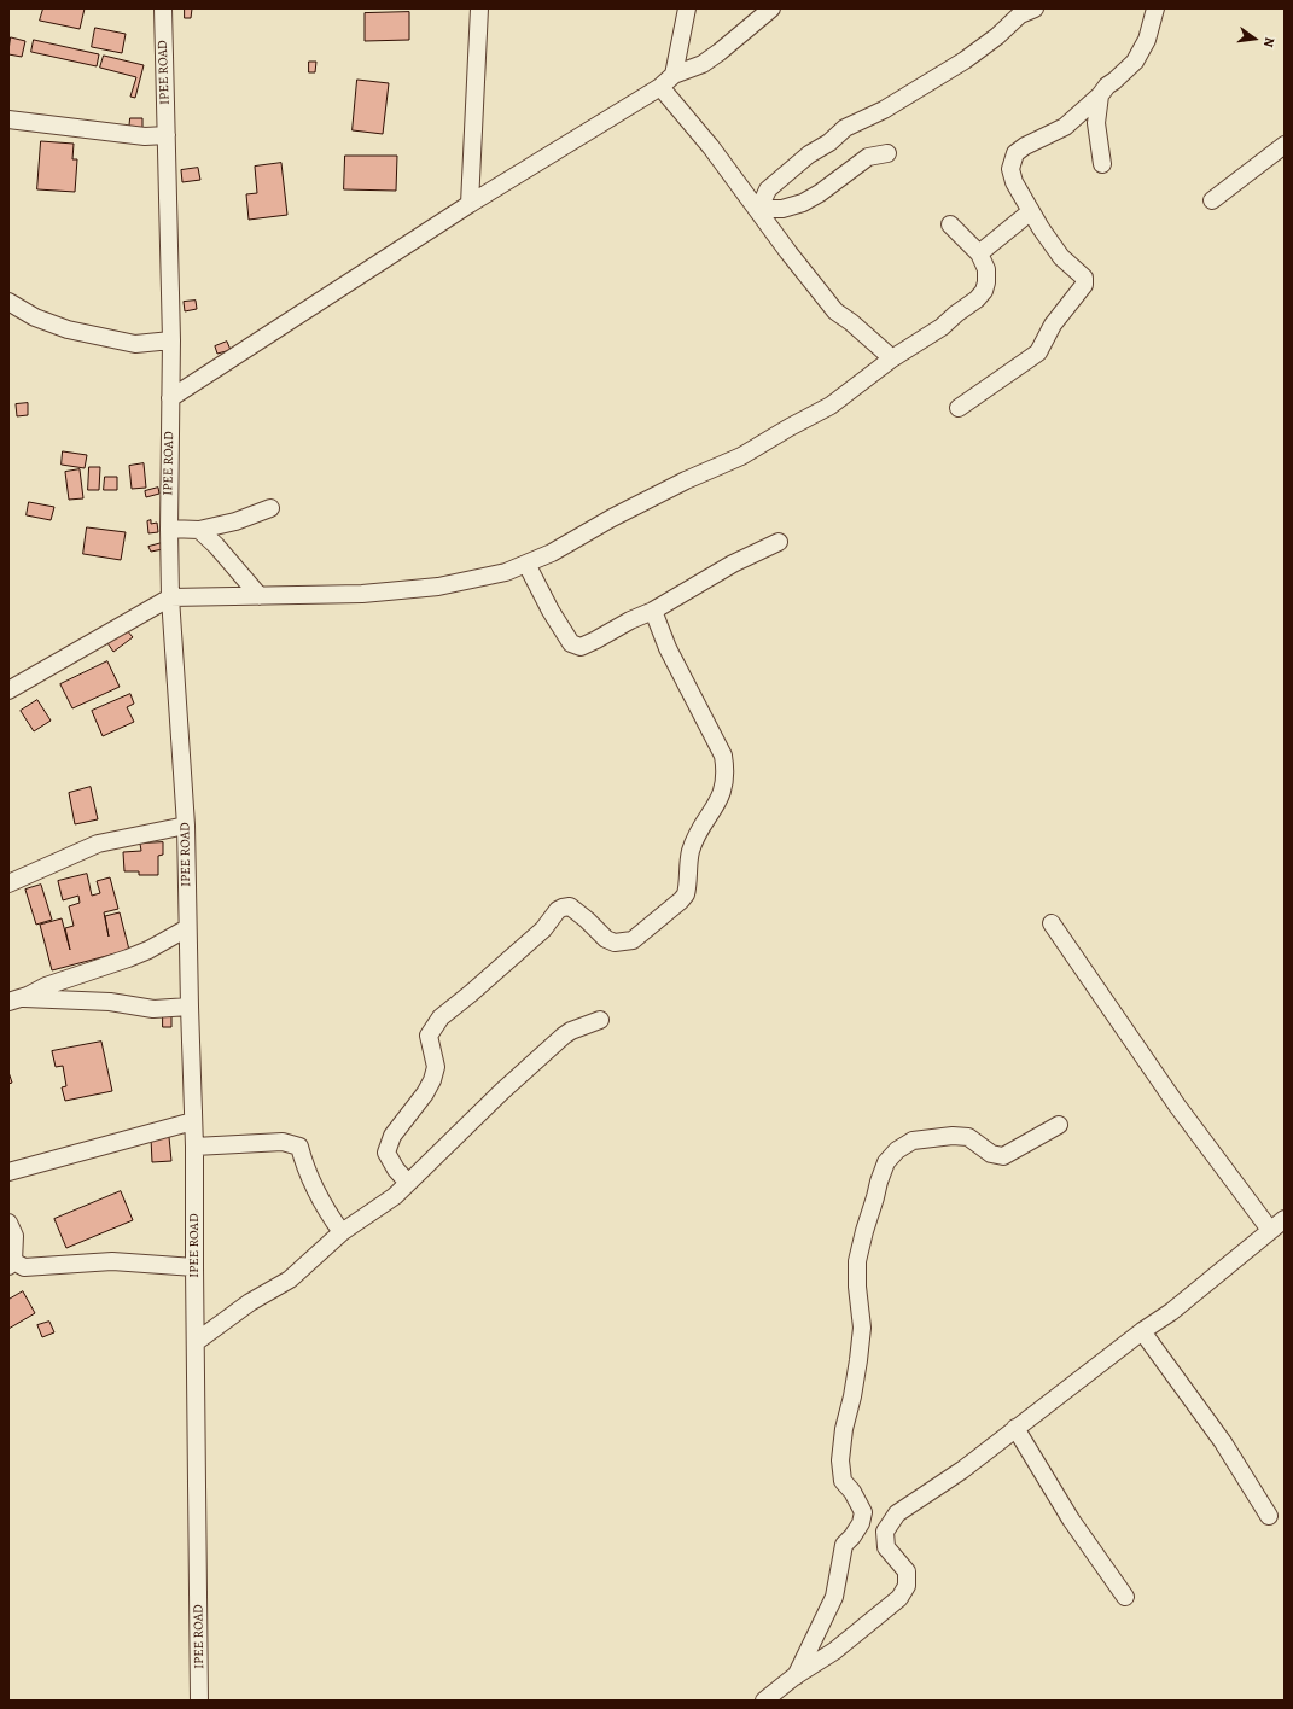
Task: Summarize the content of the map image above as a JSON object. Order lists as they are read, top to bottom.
{
  "streets": {
    "street": ["IPEE ROAD"]
  },
  "north": "right"
}
